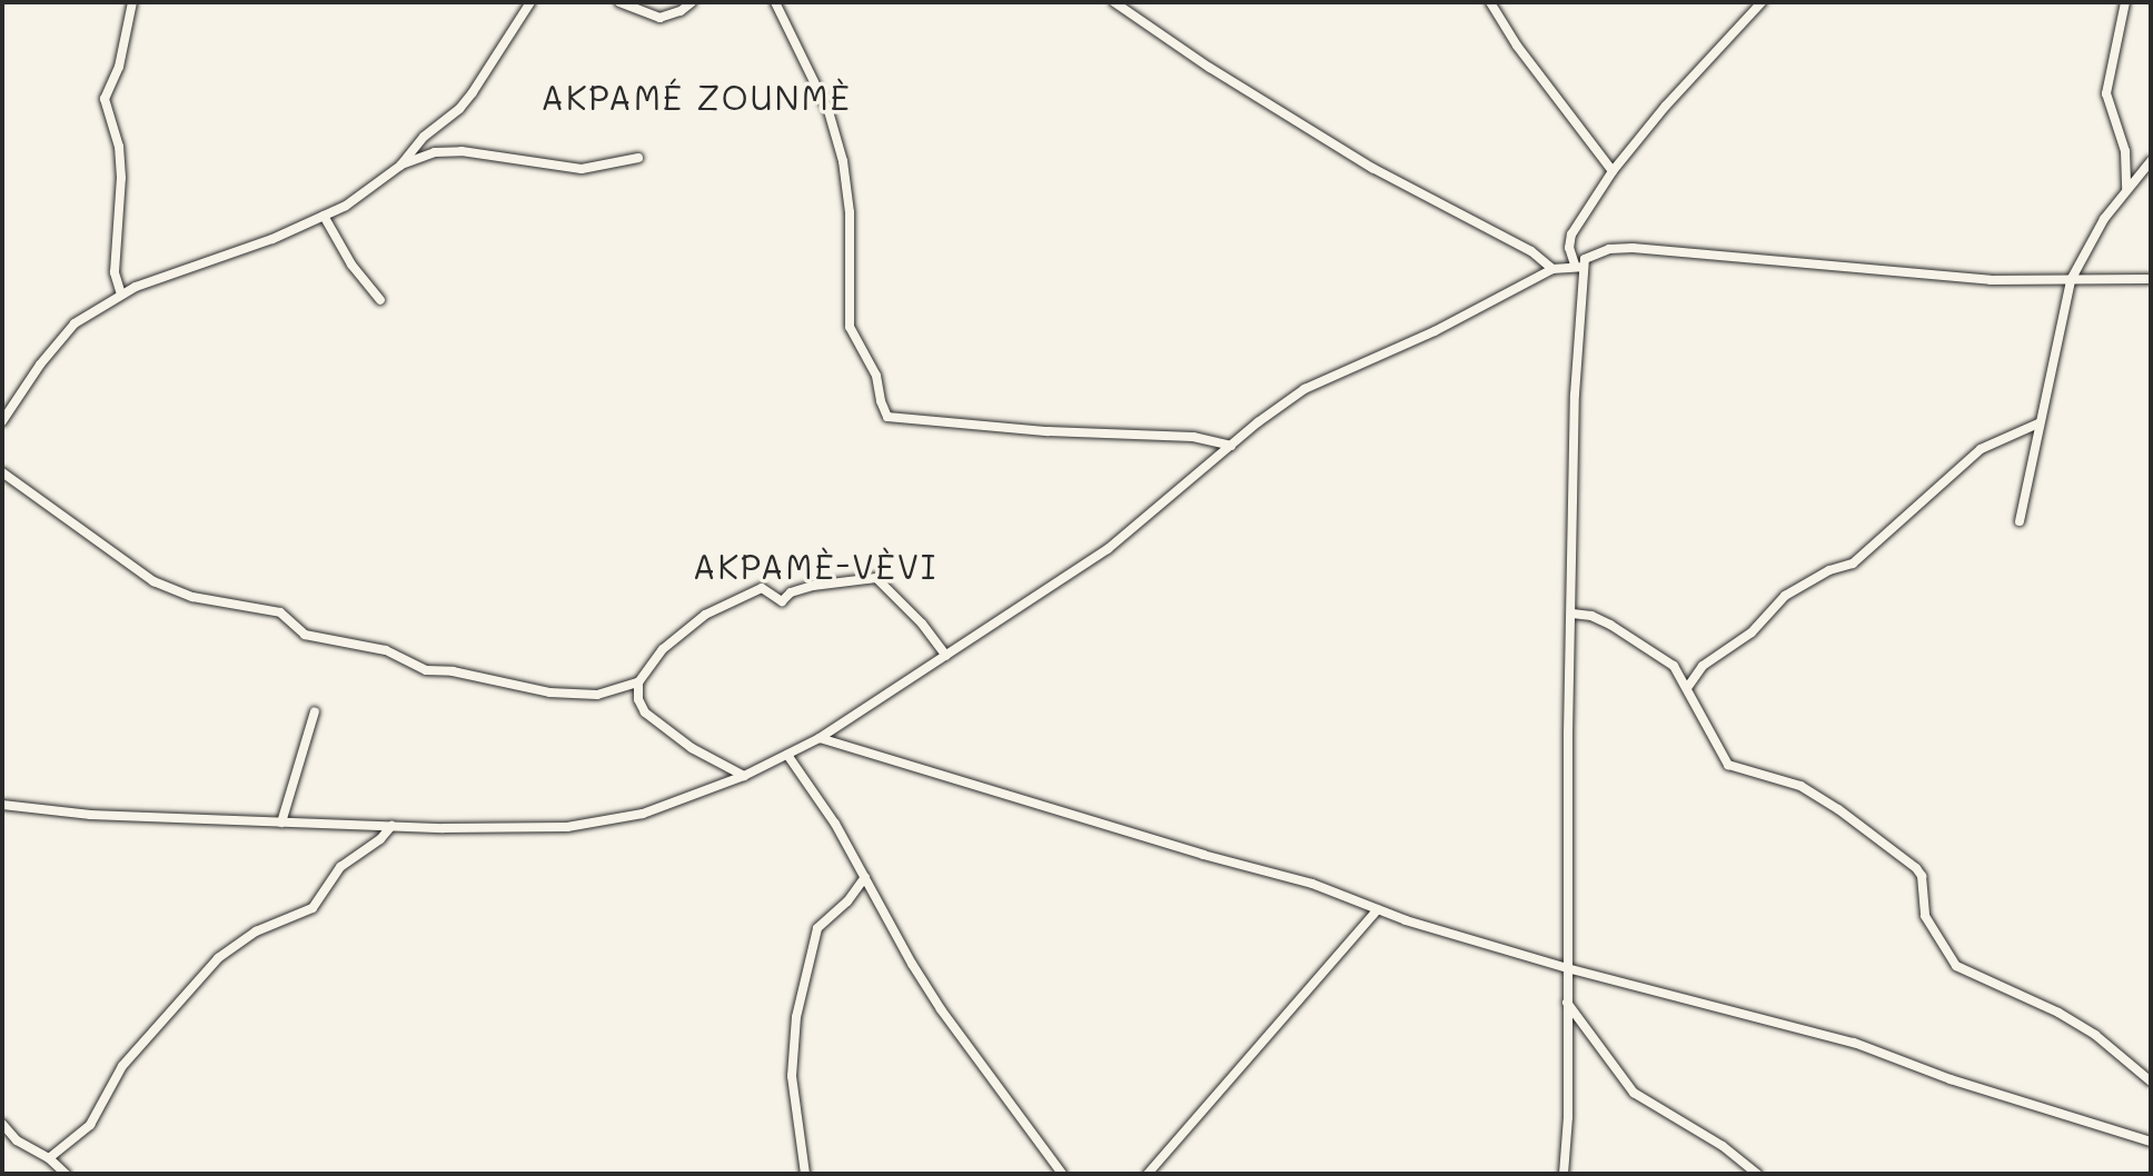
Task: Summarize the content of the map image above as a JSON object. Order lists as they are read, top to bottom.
{
  "districts": ["AKPAMÉ ZOUNMÈ", "AKPAMÈ-VÈVI"]
}
